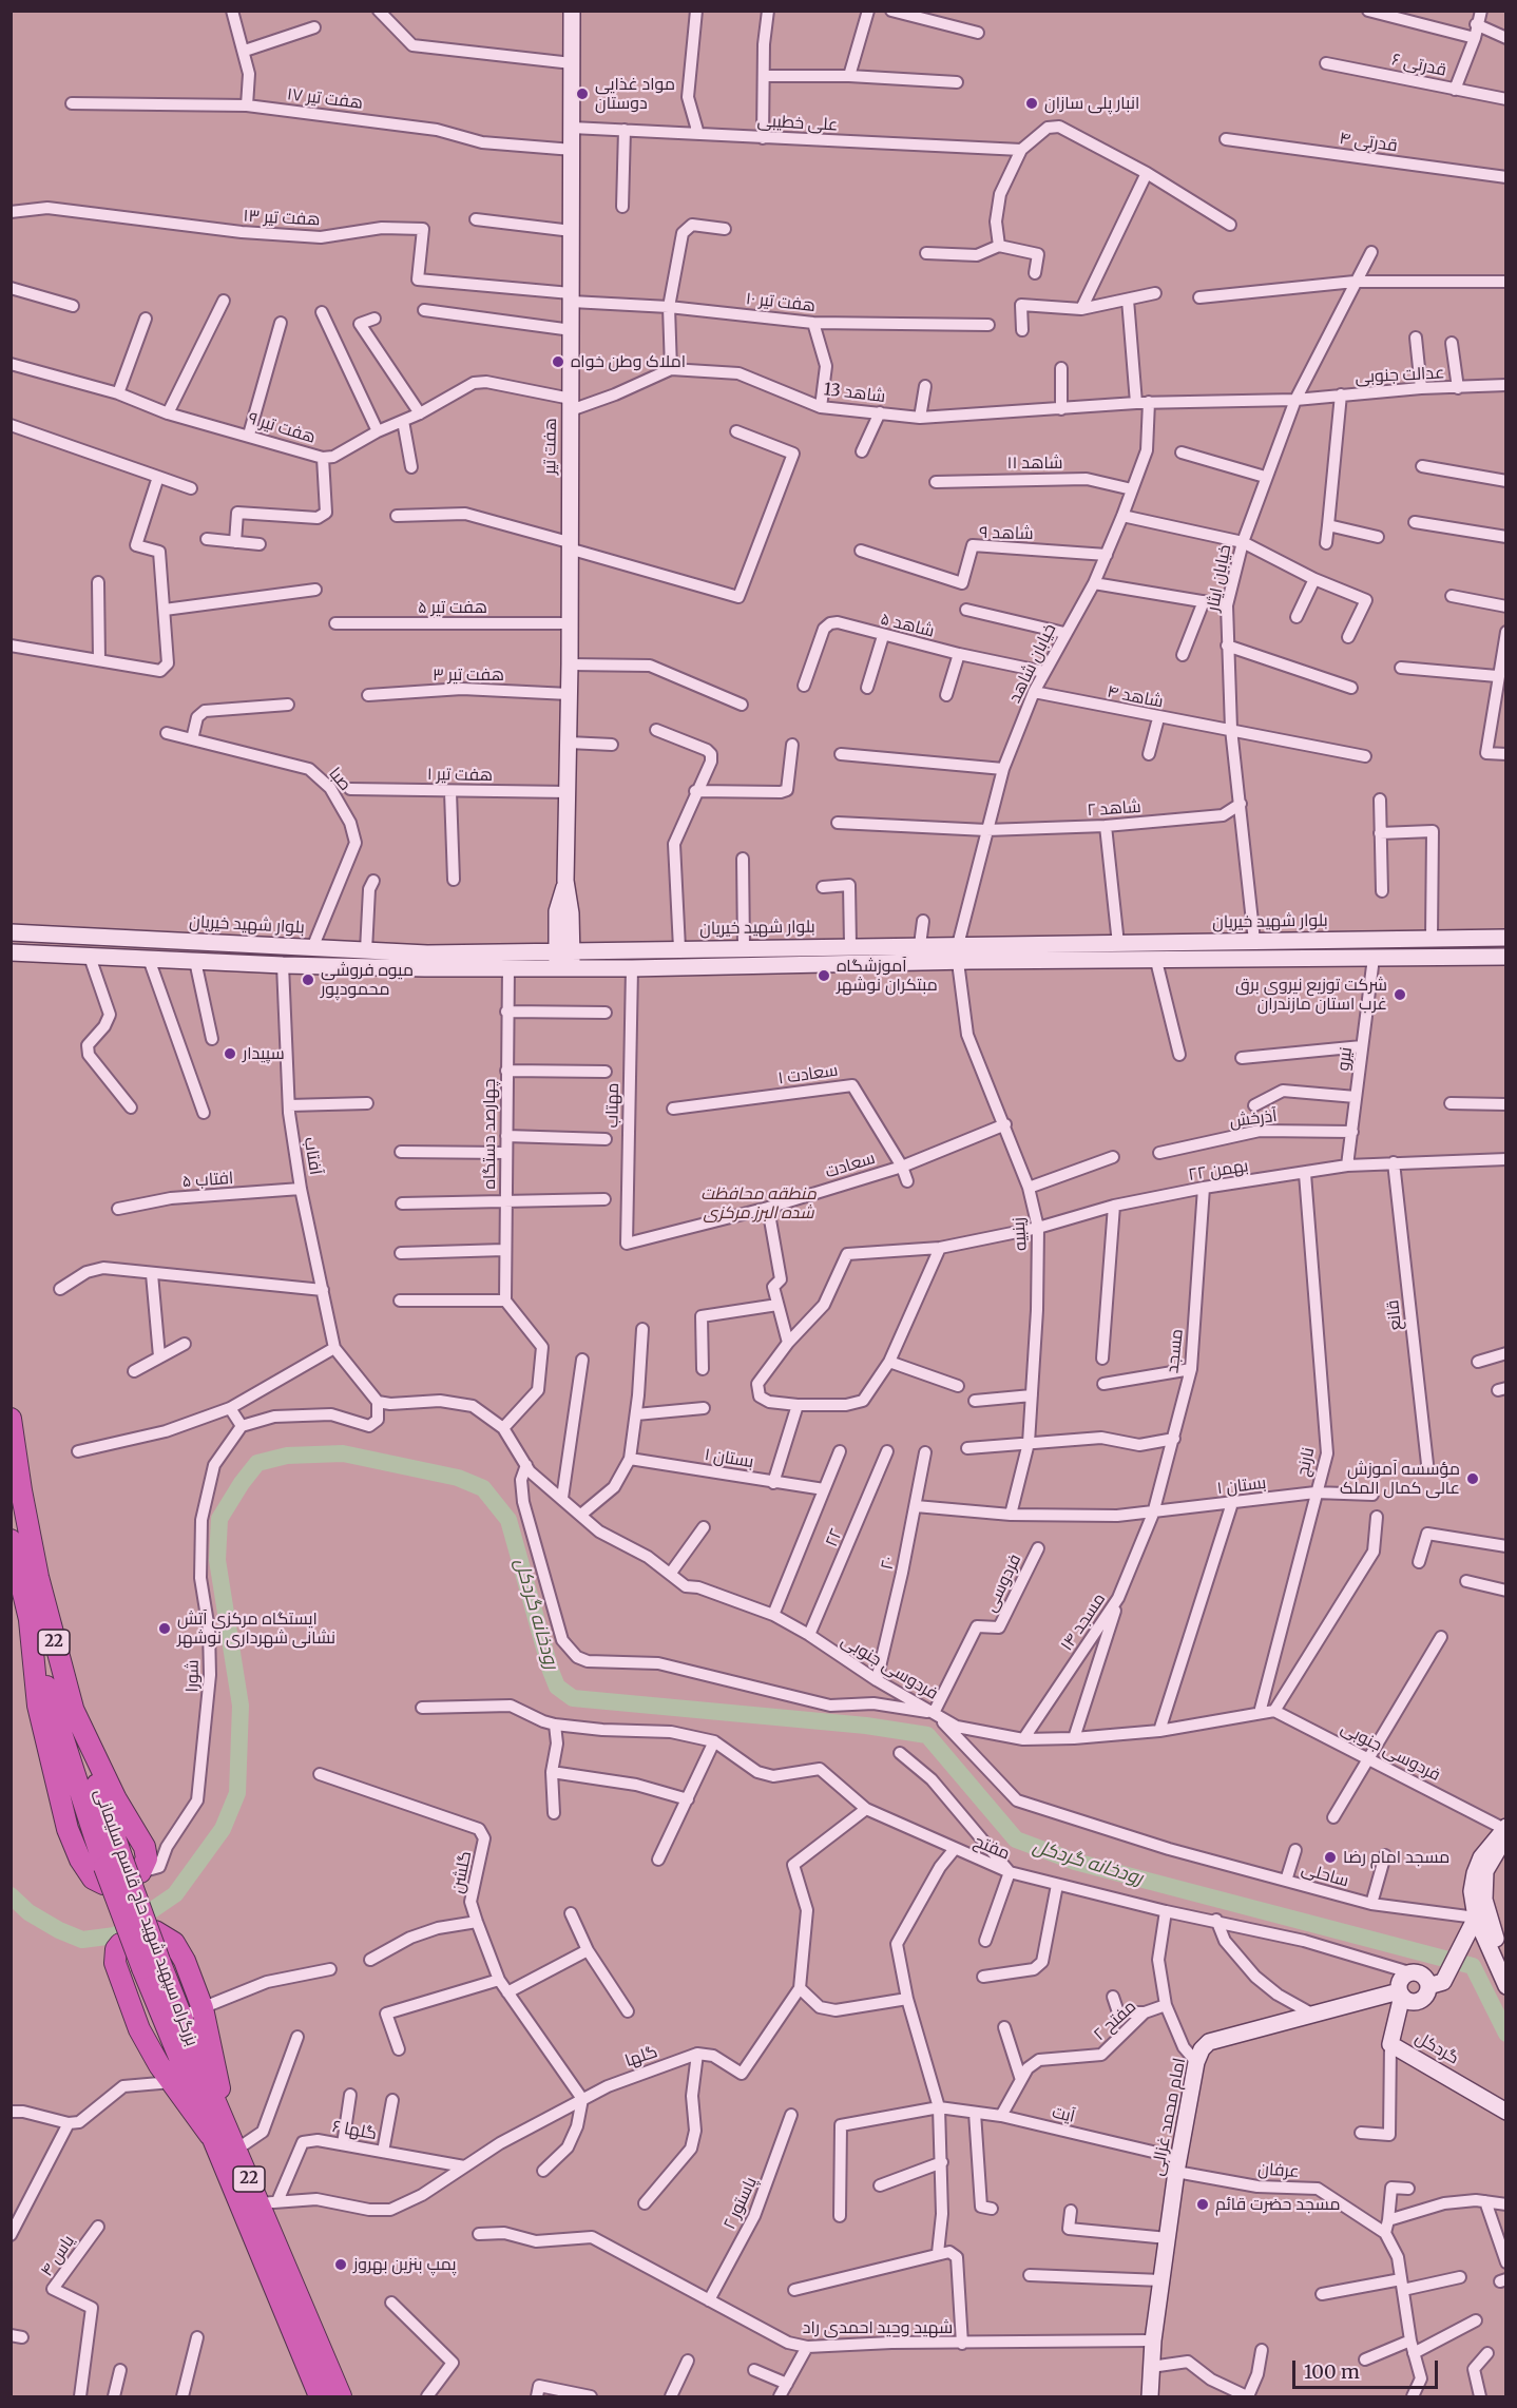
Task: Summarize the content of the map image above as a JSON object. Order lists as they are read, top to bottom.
{
  "streets": {
    "highway": ["22", "بزرگراه سپهبد شهید حاج قاسم سلیمانی"],
    "main road": [
      "هفت تیر",
      "بلوار شهید خیریان",
      "گردکل",
      "امام محمد غزالی"
    ],
    "street": [
      "قدرتی ۶",
      "هفت تیر ۱۷",
      "علی خطیبی",
      "قدرتی ۴",
      "هفت تیر ۱۳",
      "هفت تیر ۱۰",
      "عدالت جنوبی",
      "شاهد 13",
      "هفت تیر ۹",
      "شاهد ۱۱",
      "شاهد ۹",
      "خیابان ایثار",
      "هفت تیر ۵",
      "شاهد ۵",
      "خیابان شاهد",
      "هفت تیر ۳",
      "شاهد ۴",
      "هفت تیر ۱",
      "صبا",
      "شاهد ۲",
      "نیرو",
      "سعادت ۱",
      "مهتاب",
      "آذرخش",
      "چهارصد دستگاه",
      "آفتاب",
      "سعادت",
      "۲۲ بهمن",
      "افتاب ۵",
      "زینبیه",
      "قانع",
      "مسجد",
      "بستان ۱",
      "نارنج",
      "۲۲",
      "۲۰",
      "فردوسی",
      "مسجد ۱۴",
      "فردوسی جنوبی",
      "شورا",
      "مفتح",
      "گلشن",
      "ساحلی",
      "مفتح ۲",
      "گلها",
      "آیت",
      "گلها ۶",
      "عرفان",
      "پاستور ۲",
      "یاس ۴",
      "شهید وحید احمدی راد"
    ]
  },
  "crossings": [
    ["هفت تیر ۱۷", "هفت تیر"],
    ["علی خطیبی", "هفت تیر"],
    ["هفت تیر ۱۳", "هفت تیر ۱۰"],
    ["هفت تیر ۱۳", "هفت تیر"],
    ["هفت تیر ۱۰", "هفت تیر"],
    ["عدالت جنوبی", "شاهد 13"],
    ["عدالت جنوبی", "خیابان ایثار"],
    ["عدالت جنوبی", "خیابان شاهد"],
    ["شاهد 13", "هفت تیر ۹"],
    ["شاهد 13", "هفت تیر"],
    ["شاهد 13", "خیابان شاهد"],
    ["هفت تیر ۹", "هفت تیر"],
    ["هفت تیر", "هفت تیر ۵"],
    ["هفت تیر", "هفت تیر ۳"],
    ["هفت تیر", "هفت تیر ۱"],
    ["هفت تیر", "بلوار شهید خیریان"],
    ["شاهد ۱۱", "خیابان شاهد"],
    ["شاهد ۹", "خیابان شاهد"],
    ["خیابان ایثار", "شاهد ۴"],
    ["خیابان ایثار", "شاهد ۲"],
    ["خیابان ایثار", "بلوار شهید خیریان"],
    ["شاهد ۵", "خیابان شاهد"],
    ["خیابان شاهد", "شاهد ۴"],
    ["خیابان شاهد", "شاهد ۲"],
    ["خیابان شاهد", "بلوار شهید خیریان"],
    ["صبا", "بلوار شهید خیریان"],
    ["نیرو", "آذرخش"],
    ["نیرو", "۲۲ بهمن"],
    ["سعادت ۱", "سعادت"],
    ["مهتاب", "سعادت"],
    ["آفتاب", "افتاب ۵"],
    ["سعادت", "زینبیه"],
    ["۲۲ بهمن", "زینبیه"],
    ["۲۲ بهمن", "قانع"],
    ["۲۲ بهمن", "مسجد"],
    ["۲۲ بهمن", "نارنج"],
    ["زینبیه", "بستان ۱"],
    ["مسجد", "بستان ۱"],
    ["مسجد", "مسجد ۱۴"],
    ["بستان ۱", "نارنج"],
    ["بستان ۱", "۲۰"],
    ["بستان ۱", "مسجد ۱۴"],
    ["نارنج", "فردوسی جنوبی"],
    ["۲۲", "فردوسی جنوبی"],
    ["۲۰", "فردوسی جنوبی"],
    ["فردوسی", "فردوسی جنوبی"],
    ["فردوسی", "ساحلی"],
    ["مسجد ۱۴", "فردوسی جنوبی"],
    ["فردوسی جنوبی", "ساحلی"],
    ["مفتح", "گردکل"],
    ["گلشن", "گلها"],
    ["بزرگراه سپهبد شهید حاج قاسم سلیمانی", "گلها"],
    ["بزرگراه سپهبد شهید حاج قاسم سلیمانی", "گلها ۶"],
    ["مفتح ۲", "آیت"],
    ["گردکل", "امام محمد غزالی"],
    ["گلها", "گلها ۶"],
    ["آیت", "امام محمد غزالی"],
    ["آیت", "عرفان"],
    ["امام محمد غزالی", "عرفان"],
    ["امام محمد غزالی", "شهید وحید احمدی راد"],
    ["پاستور ۲", "شهید وحید احمدی راد"]
  ],
  "water": ["رودخانه گردکل"],
  "parks": ["منطقه محافظت شده البرز مرکزی"],
  "places": [
    "مواد غذایی دوستان",
    "انبار پلی سازان",
    "املاک وطن خواه",
    "آموزشگاه مبتکران نوشهر",
    "میوه فروشی محمودپور",
    "شرکت توزیع نیروی برق غرب استان مازندران",
    "سپیدار",
    "مؤسسه آموزش عالی کمال الملک",
    "ایستگاه مرکزی آتش نشانی شهرداری نوشهر",
    "مسجد امام رضا",
    "مسجد حضرت قائم",
    "پمپ بنزین بهروز"
  ],
  "scale_bar": "100 m"
}
